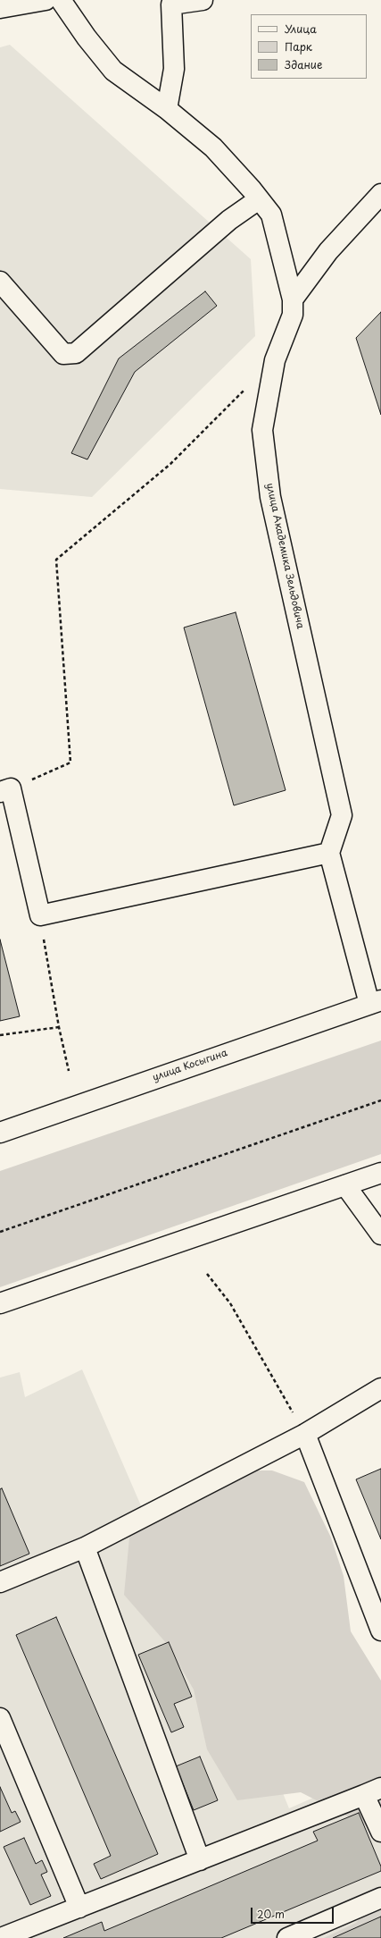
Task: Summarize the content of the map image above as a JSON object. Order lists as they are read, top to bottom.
{
  "streets": {
    "street": ["улица Академика Зельдовича", "улица Косыгина"]
  },
  "legend": ["Улица", "Парк", "Здание"],
  "scale_bar": "20 m"
}
